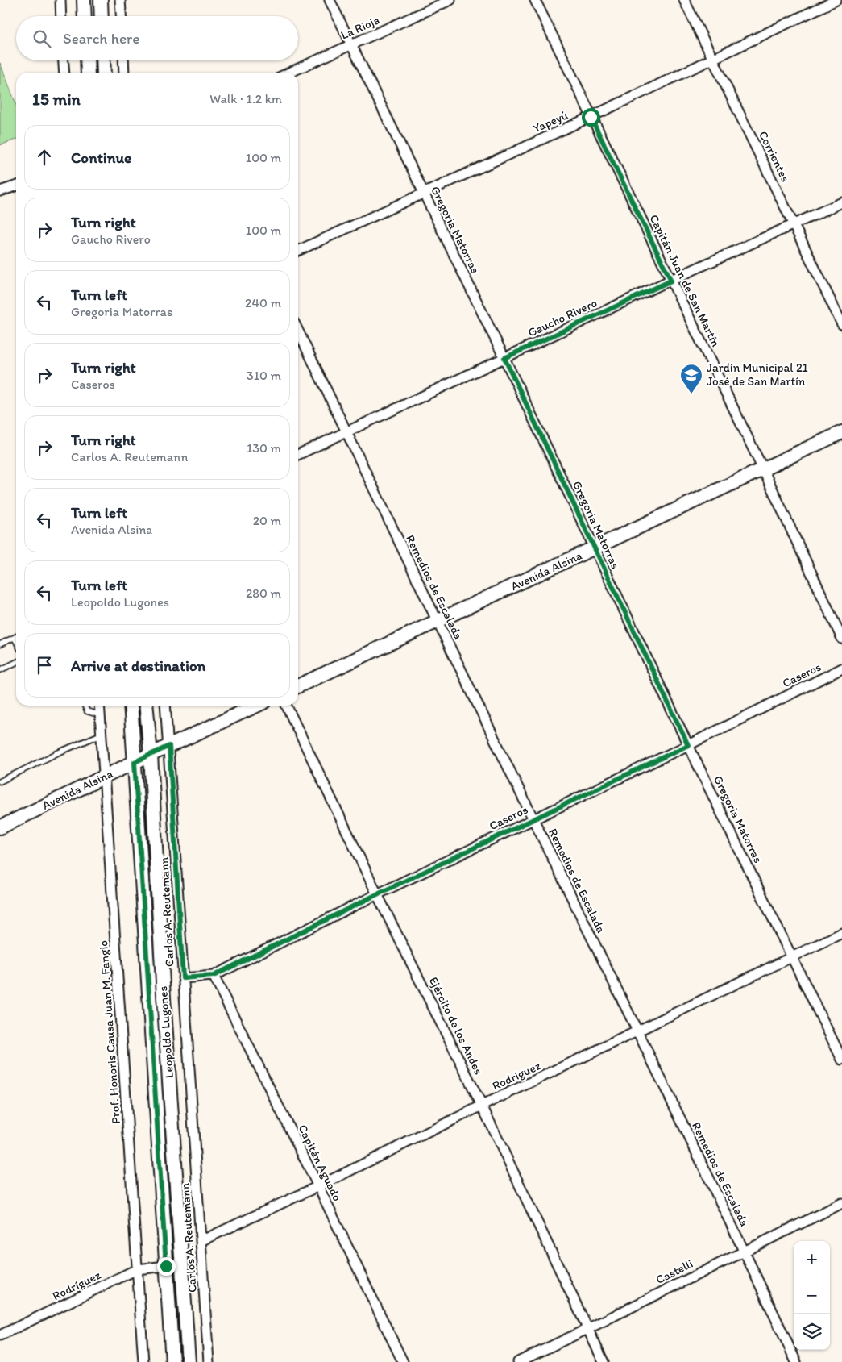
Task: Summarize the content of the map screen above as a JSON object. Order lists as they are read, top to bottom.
{
  "streets": {
    "main road": ["Avenida Alsina", "Leopoldo Lugones"],
    "street": [
      "La Rioja",
      "Yapeyú",
      "Corrientes",
      "Gregoria Matorras",
      "Capitán Juan de San Martín",
      "Gaucho Rivero",
      "Remedios de Escalada",
      "Caseros",
      "Carlos A. Reutemann",
      "Ejército de los Andes",
      "Prof. Honoris Causa Juan M. Fangio",
      "Rodríguez",
      "Capitán Aguado",
      "Castelli"
    ]
  },
  "crossings": [
    ["La Rioja", "Gregoria Matorras"],
    ["Yapeyú", "Corrientes"],
    ["Yapeyú", "Gregoria Matorras"],
    ["Yapeyú", "Capitán Juan de San Martín"],
    ["Corrientes", "Gaucho Rivero"],
    ["Gregoria Matorras", "Gaucho Rivero"],
    ["Gregoria Matorras", "Avenida Alsina"],
    ["Gregoria Matorras", "Caseros"],
    ["Gregoria Matorras", "Rodríguez"],
    ["Capitán Juan de San Martín", "Gaucho Rivero"],
    ["Capitán Juan de San Martín", "Avenida Alsina"],
    ["Gaucho Rivero", "Remedios de Escalada"],
    ["Avenida Alsina", "Remedios de Escalada"],
    ["Avenida Alsina", "Carlos A. Reutemann"],
    ["Avenida Alsina", "Prof. Honoris Causa Juan M. Fangio"],
    ["Avenida Alsina", "Leopoldo Lugones"],
    ["Remedios de Escalada", "Caseros"],
    ["Remedios de Escalada", "Rodríguez"],
    ["Remedios de Escalada", "Castelli"],
    ["Caseros", "Carlos A. Reutemann"],
    ["Caseros", "Ejército de los Andes"],
    ["Caseros", "Capitán Aguado"],
    ["Carlos A. Reutemann", "Rodríguez"],
    ["Ejército de los Andes", "Rodríguez"],
    ["Ejército de los Andes", "Castelli"],
    ["Prof. Honoris Causa Juan M. Fangio", "Rodríguez"],
    ["Leopoldo Lugones", "Rodríguez"],
    ["Rodríguez", "Capitán Aguado"]
  ],
  "places": {
    "school or university": ["Jardín Municipal 21 José de San Martín"]
  },
  "page": {
    "search": "Search here",
    "heading": ["15 min", "Walk · 1.2 km"],
    "list": [
      ["Continue", "100 m"],
      ["Turn right", "Gaucho Rivero", "100 m"],
      ["Turn left", "Gregoria Matorras", "240 m"],
      ["Turn right", "Caseros", "310 m"],
      ["Turn right", "Carlos A. Reutemann", "130 m"],
      ["Turn left", "Avenida Alsina", "20 m"],
      ["Turn left", "Leopoldo Lugones", "280 m"],
      "Arrive at destination"
    ],
    "map_buttons": ["+", "−"]
  }
}
